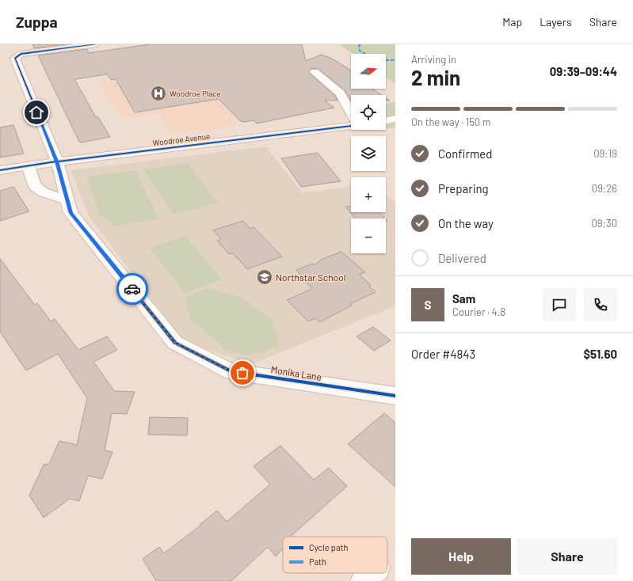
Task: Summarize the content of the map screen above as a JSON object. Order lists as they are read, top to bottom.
{
  "streets": {
    "street": ["Woodroe Avenue", "Monika Lane"]
  },
  "crossings": [
    ["Woodroe Avenue", "Monika Lane"]
  ],
  "places": {
    "hospital": ["Woodroe Place"],
    "school or university": ["Northstar School"]
  },
  "legend": ["Cycle path", "Path"],
  "north": "right",
  "page": {
    "header": "Zuppa",
    "nav": ["Map", "Layers", "Share"],
    "heading": ["2 min", "Arriving in", "09:39–09:44"],
    "panel": [
      "Sam",
      "Courier · 4.8",
      "Order #4843",
      "$51.60"
    ],
    "map_buttons": ["+", "−"],
    "bar": "On the way · 150 m",
    "list": [
      ["Confirmed", "09:19"],
      ["Preparing", "09:26"],
      ["On the way", "09:30"],
      "Delivered"
    ],
    "round": "S",
    "buttons": ["Help", "Share"]
  }
}
